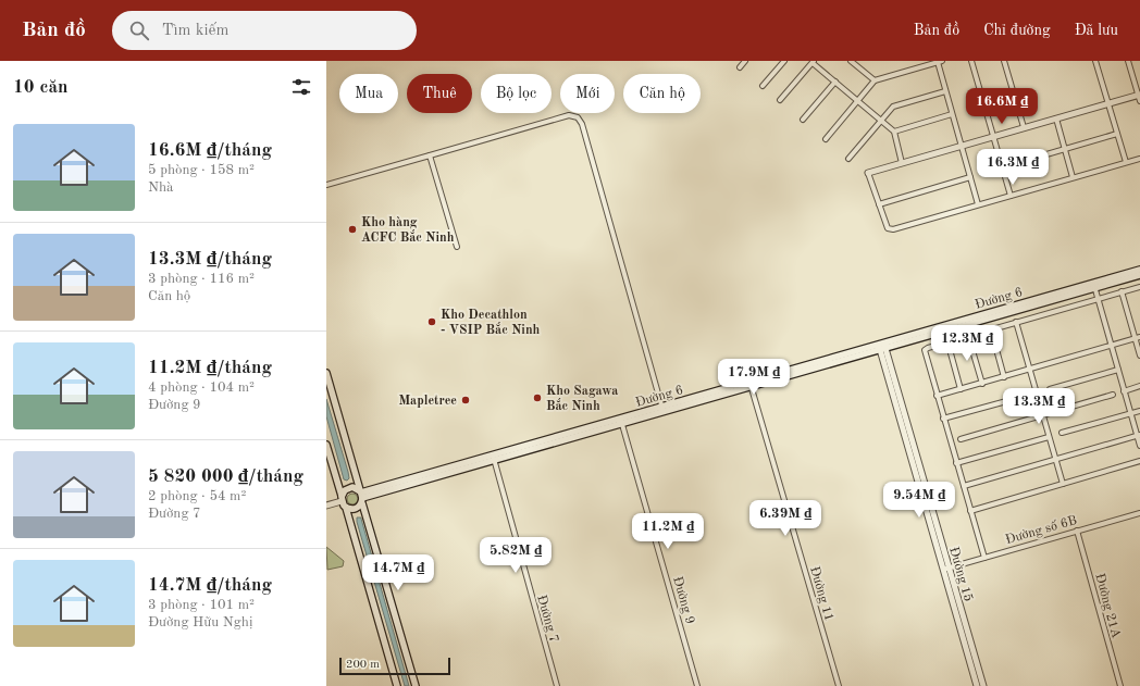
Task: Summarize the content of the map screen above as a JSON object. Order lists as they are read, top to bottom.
{
  "streets": {
    "main road": ["Đường 6"],
    "street": [
      "Đường số 6B",
      "Đường 15",
      "Đường 11",
      "Đường 9",
      "Đường 21A",
      "Đường 7"
    ]
  },
  "crossings": [
    ["Đường 6", "Đường 15"],
    ["Đường 6", "Đường 11"],
    ["Đường 6", "Đường 9"],
    ["Đường 6", "Đường 7"],
    ["Đường số 6B", "Đường 15"],
    ["Đường số 6B", "Đường 21A"]
  ],
  "places": [
    "Kho hàng ACFC Bắc Ninh",
    "Kho Decathlon - VSIP Bắc Ninh",
    "Kho Sagawa Bắc Ninh",
    "Mapletree"
  ],
  "scale_bar": "200 m",
  "page": {
    "header": "Bản đồ",
    "search": "Tìm kiếm",
    "nav": ["Bản đồ", "Chỉ đường", "Đã lưu"],
    "heading": "10 căn",
    "chip": [
      "Mua",
      "Thuê",
      "Bộ lọc",
      "Mới",
      "Căn hộ"
    ],
    "price": [
      "16.6M ₫",
      "16.3M ₫",
      "12.3M ₫",
      "17.9M ₫",
      "13.3M ₫",
      "9.54M ₫",
      "6.39M ₫",
      "11.2M ₫",
      "5.82M ₫",
      "14.7M ₫"
    ],
    "list": [
      {
        "name": "16.6M ₫/tháng",
        "note": "5 phòng · 158 m² · Nhà"
      },
      {
        "name": "13.3M ₫/tháng",
        "note": "3 phòng · 116 m² · Căn hộ"
      },
      {
        "name": "11.2M ₫/tháng",
        "note": "4 phòng · 104 m² · Đường 9"
      },
      {
        "name": "5 820 000 ₫/tháng",
        "note": "2 phòng · 54 m² · Đường 7"
      },
      {
        "name": "14.7M ₫/tháng",
        "note": "3 phòng · 101 m² · Đường Hữu Nghị"
      }
    ],
    "scale": "200 m"
  }
}
